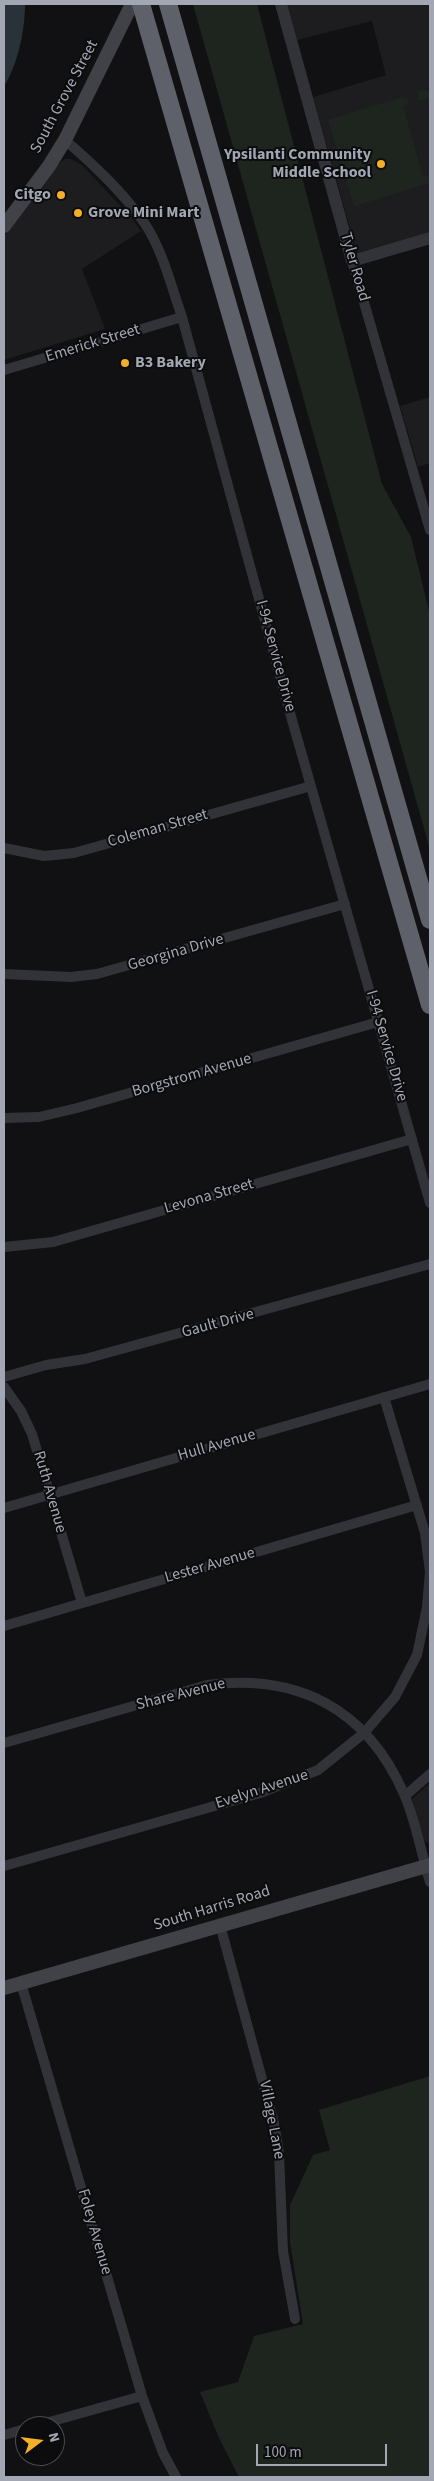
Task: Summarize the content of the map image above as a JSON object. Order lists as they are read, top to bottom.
{
  "streets": {
    "main road": ["South Grove Street", "South Harris Road"],
    "street": [
      "Tyler Road",
      "Emerick Street",
      "I-94 Service Drive",
      "Coleman Street",
      "Georgina Drive",
      "Borgstrom Avenue",
      "Levona Street",
      "Gault Drive",
      "Hull Avenue",
      "Ruth Avenue",
      "Lester Avenue",
      "Share Avenue",
      "Evelyn Avenue",
      "Village Lane",
      "Foley Avenue"
    ]
  },
  "crossings": [
    ["South Grove Street", "I-94 Service Drive"],
    ["Emerick Street", "I-94 Service Drive"],
    ["I-94 Service Drive", "Coleman Street"],
    ["I-94 Service Drive", "Georgina Drive"],
    ["I-94 Service Drive", "Borgstrom Avenue"],
    ["I-94 Service Drive", "Levona Street"],
    ["Hull Avenue", "Ruth Avenue"],
    ["Hull Avenue", "Evelyn Avenue"],
    ["Ruth Avenue", "Lester Avenue"],
    ["Lester Avenue", "Evelyn Avenue"],
    ["Share Avenue", "Evelyn Avenue"],
    ["Share Avenue", "South Harris Road"],
    ["South Harris Road", "Village Lane"],
    ["South Harris Road", "Foley Avenue"]
  ],
  "places": [
    "Ypsilanti Community Middle School",
    "Citgo",
    "Grove Mini Mart",
    "B3 Bakery"
  ],
  "scale_bar": "100 m",
  "north": "right"
}
